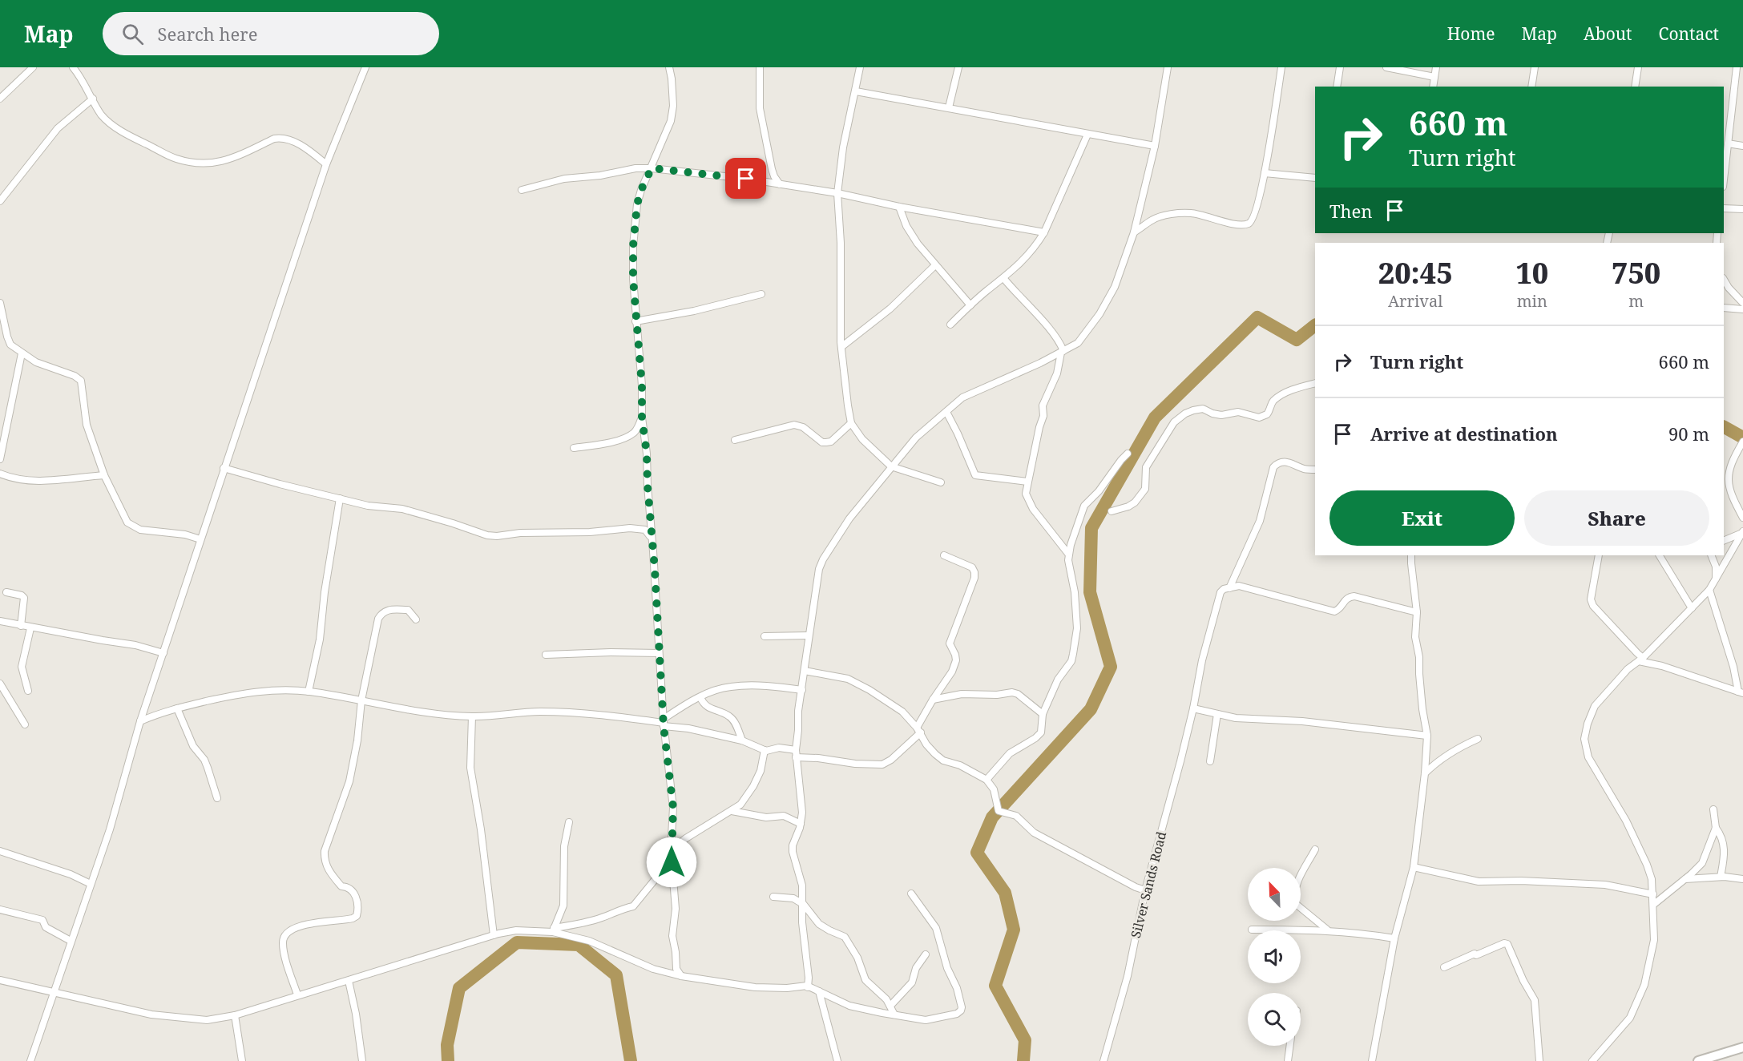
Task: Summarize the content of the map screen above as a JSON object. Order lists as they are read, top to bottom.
{
  "streets": {
    "street": ["Silver Sands Road"]
  },
  "north": "top left",
  "page": {
    "header": "Map",
    "search": "Search here",
    "nav": [
      "Home",
      "Map",
      "About",
      "Contact"
    ],
    "turn": ["660 m", "Turn right"],
    "then": "Then",
    "eta": [
      "20:45",
      "Arrival",
      "10",
      "min",
      "750",
      "m"
    ],
    "list": [
      {
        "name": "Turn right",
        "value": "660 m"
      },
      {
        "name": "Arrive at destination",
        "value": "90 m"
      }
    ],
    "buttons": ["Exit", "Share"]
  }
}
